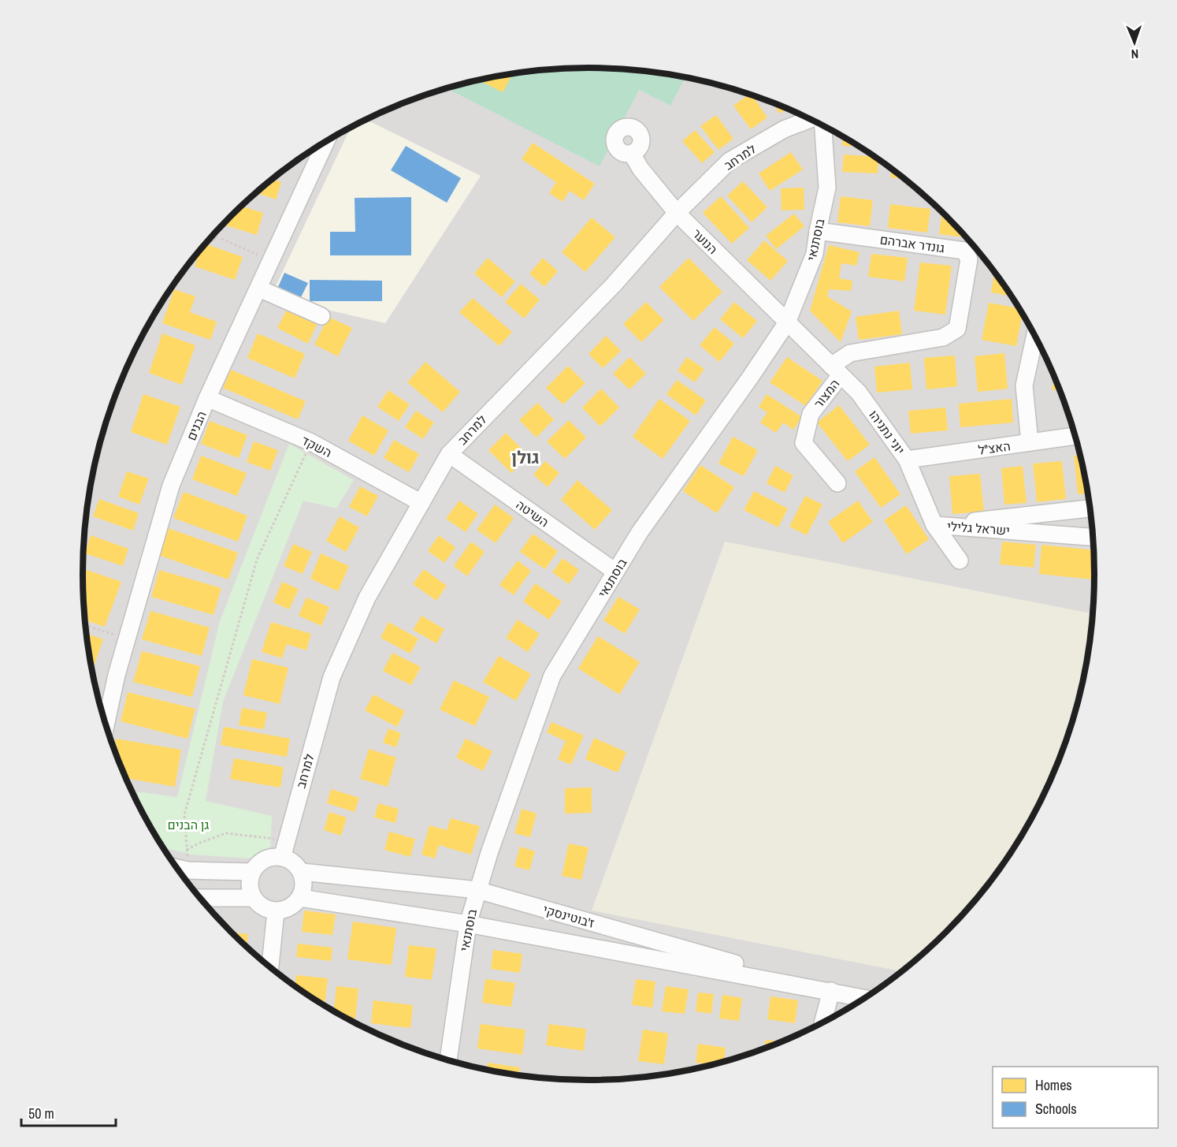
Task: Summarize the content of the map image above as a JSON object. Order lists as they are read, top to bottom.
{
  "streets": {
    "street": [
      "למרחב",
      "בוסתנאי",
      "הנוער",
      "גונדר אברהם",
      "המצור",
      "הבנים",
      "יוני נתניהו",
      "השקד",
      "האצ\"ל",
      "השיטה",
      "ישראל גלילי",
      "ז'בוטינסקי"
    ]
  },
  "crossings": [
    ["למרחב", "הנוער"],
    ["למרחב", "השקד"],
    ["למרחב", "השיטה"],
    ["למרחב", "ז'בוטינסקי"],
    ["בוסתנאי", "הנוער"],
    ["בוסתנאי", "גונדר אברהם"],
    ["בוסתנאי", "יוני נתניהו"],
    ["בוסתנאי", "השיטה"],
    ["בוסתנאי", "ז'בוטינסקי"],
    ["הנוער", "יוני נתניהו"],
    ["גונדר אברהם", "המצור"],
    ["גונדר אברהם", "יוני נתניהו"],
    ["המצור", "יוני נתניהו"],
    ["הבנים", "השקד"],
    ["יוני נתניהו", "האצ\"ל"],
    ["יוני נתניהו", "ישראל גלילי"]
  ],
  "districts": ["גולן"],
  "parks": ["גן הבנים"],
  "legend": ["Homes", "Schools"],
  "scale_bar": "50 m",
  "north": "bottom"
}
